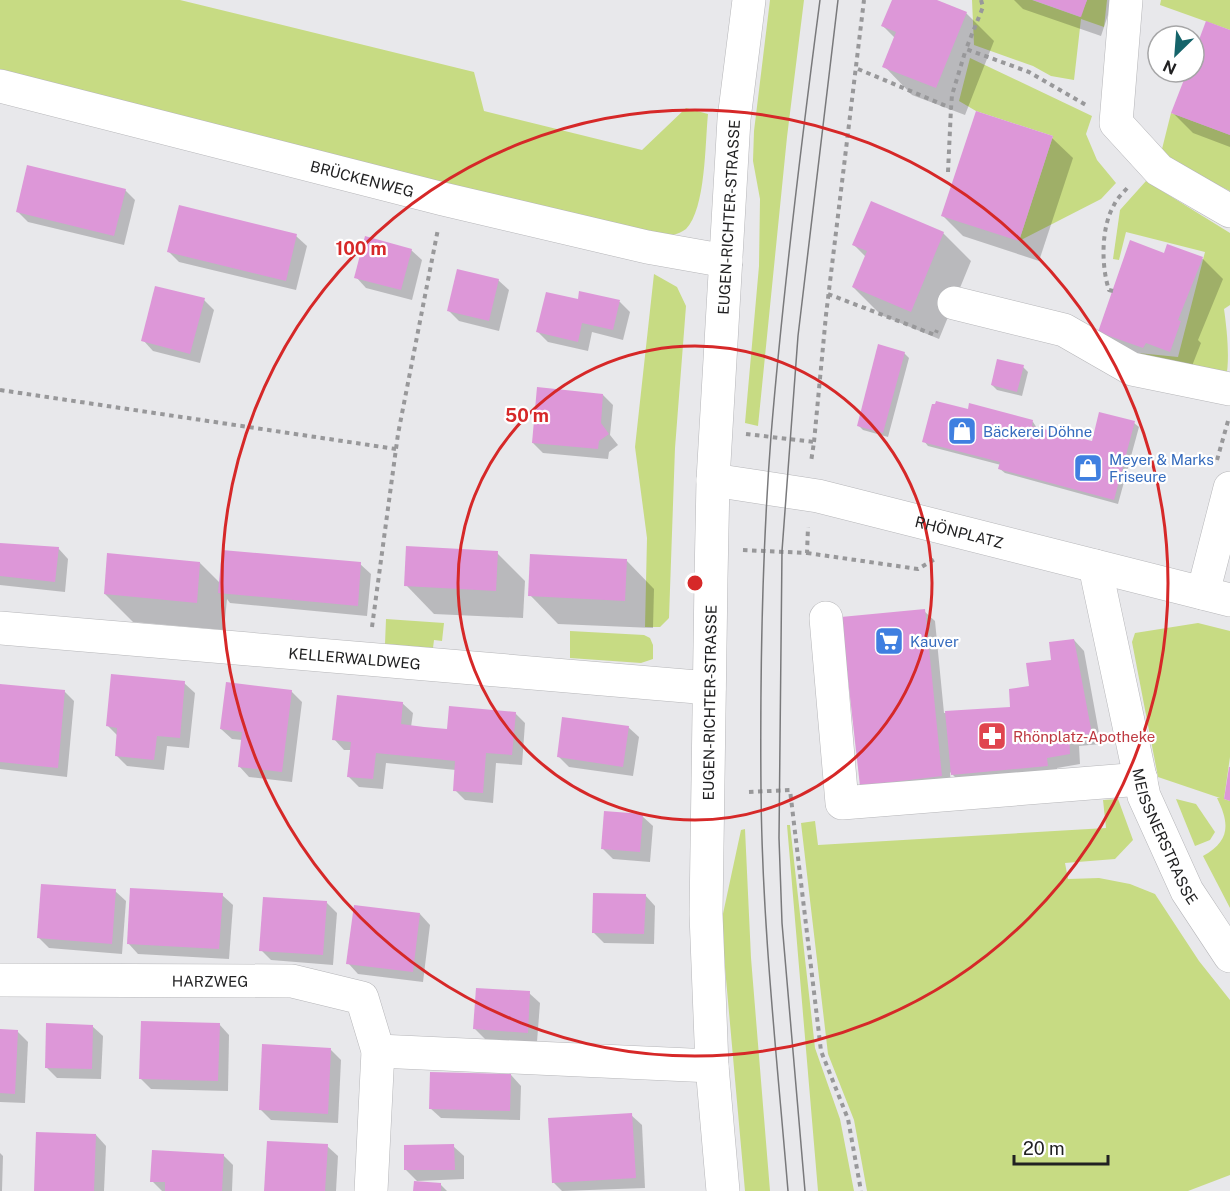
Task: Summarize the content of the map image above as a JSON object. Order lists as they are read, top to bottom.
{
  "streets": {
    "street": [
      "BRÜCKENWEG",
      "EUGEN-RICHTER-STRASSE",
      "RHÖNPLATZ",
      "KELLERWALDWEG",
      "MEISSNERSTRASSE",
      "HARZWEG"
    ]
  },
  "crossings": [
    ["BRÜCKENWEG", "EUGEN-RICHTER-STRASSE"],
    ["EUGEN-RICHTER-STRASSE", "RHÖNPLATZ"],
    ["EUGEN-RICHTER-STRASSE", "KELLERWALDWEG"],
    ["RHÖNPLATZ", "MEISSNERSTRASSE"]
  ],
  "places": {
    "shop": ["Bäckerei Döhne", "Meyer & Marks Friseure"],
    "supermarket": ["Kauver"],
    "pharmacy": ["Rhönplatz-Apotheke"]
  },
  "scale_bar": "20 m",
  "north": "bottom left",
  "rings": ["100 m", "50 m"]
}
